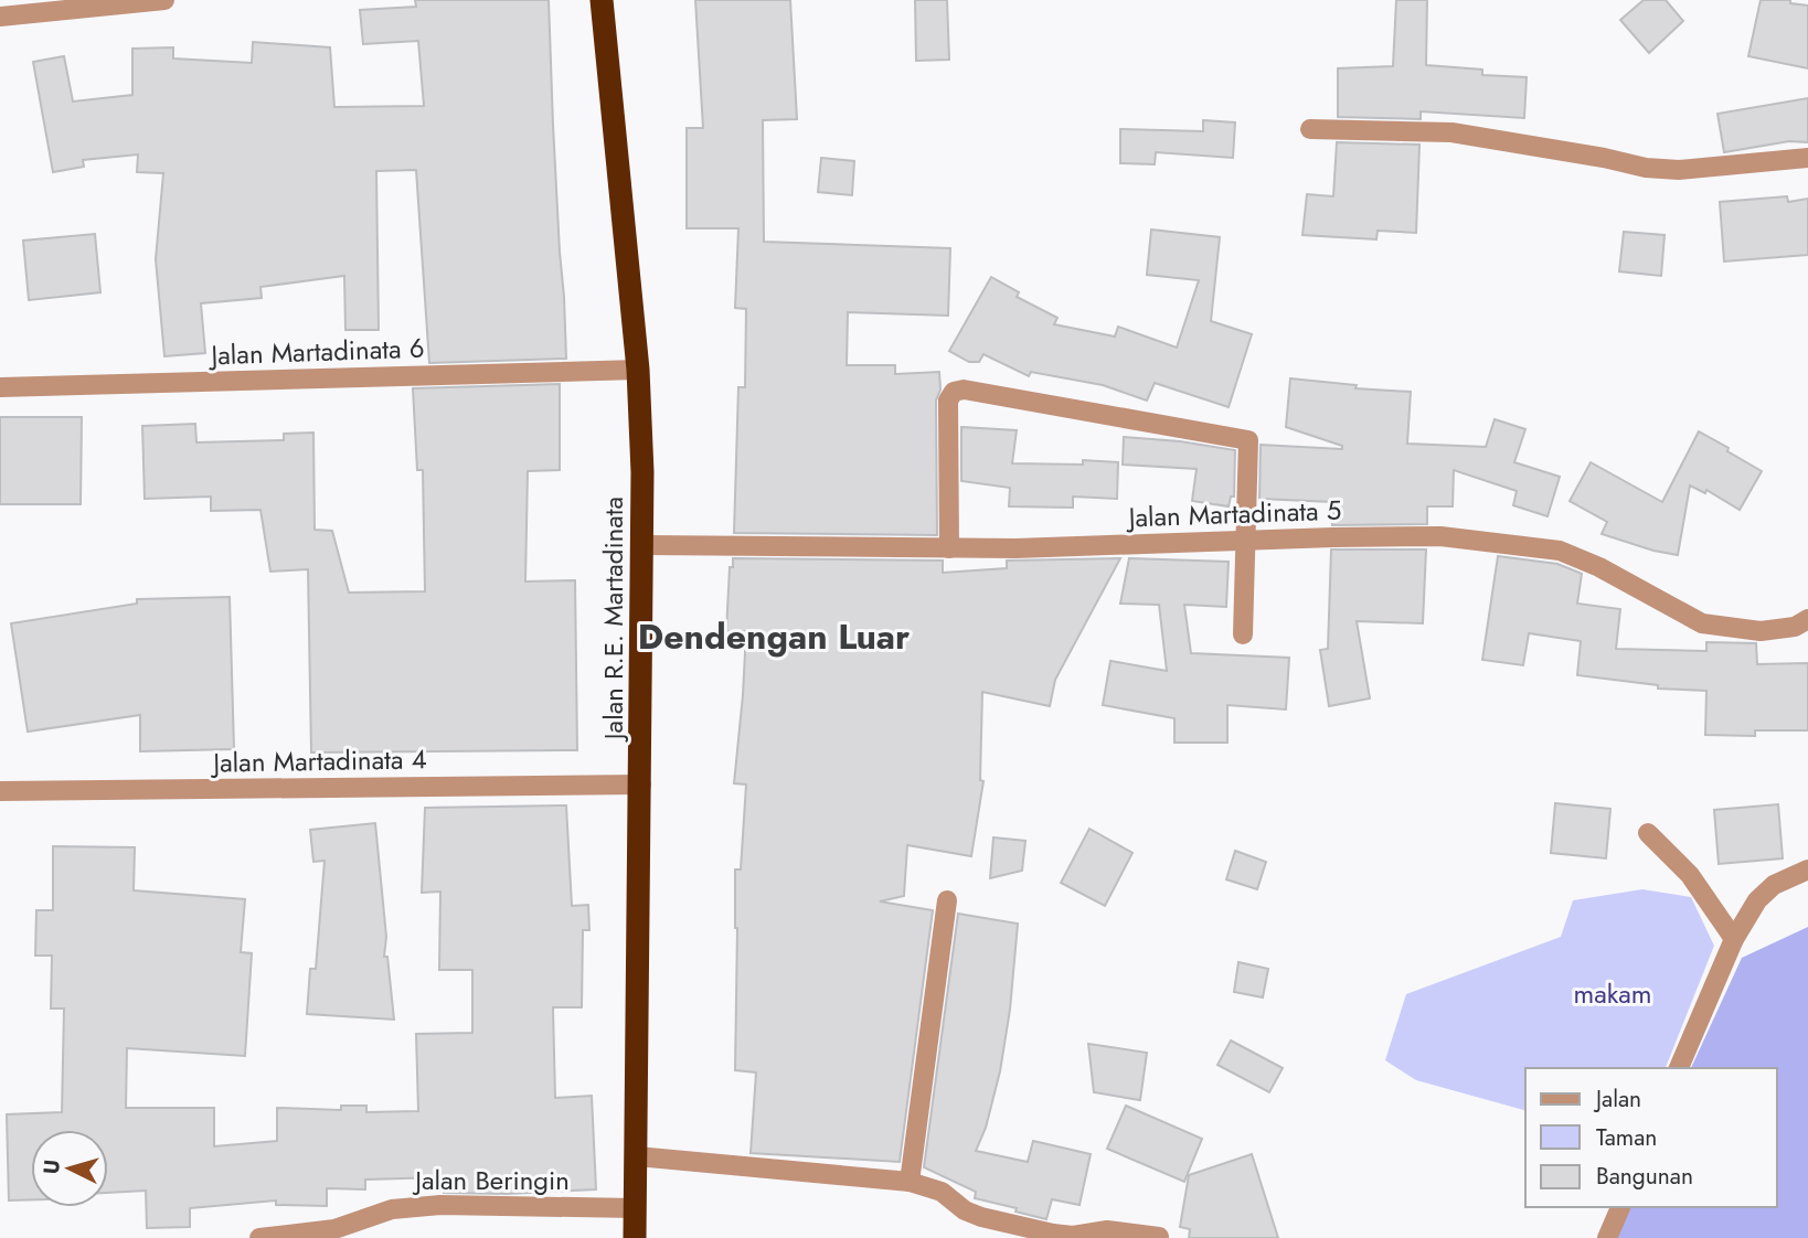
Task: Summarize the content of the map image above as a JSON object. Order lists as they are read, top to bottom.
{
  "streets": {
    "highway": ["Jalan R.E. Martadinata"],
    "street": [
      "Jalan Martadinata 6",
      "Jalan Martadinata 5",
      "Jalan Martadinata 4",
      "Jalan Beringin"
    ]
  },
  "crossings": [
    ["Jalan Martadinata 6", "Jalan R.E. Martadinata"],
    ["Jalan Martadinata 5", "Jalan R.E. Martadinata"],
    ["Jalan R.E. Martadinata", "Jalan Martadinata 4"],
    ["Jalan R.E. Martadinata", "Jalan Beringin"]
  ],
  "districts": ["Dendengan Luar"],
  "parks": ["makam"],
  "legend": ["Jalan", "Taman", "Bangunan"],
  "north": "left"
}
